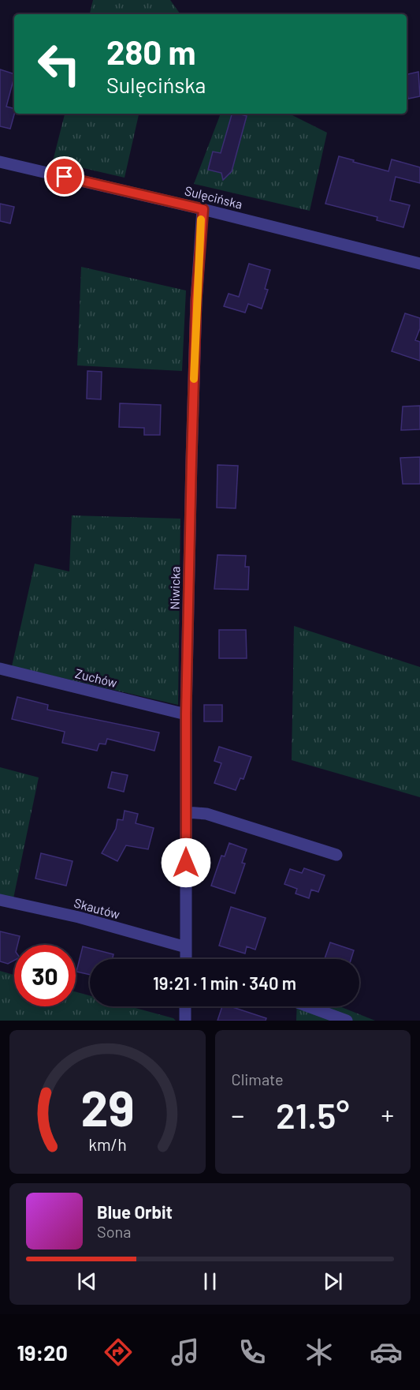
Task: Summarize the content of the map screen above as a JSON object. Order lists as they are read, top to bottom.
{
  "streets": {
    "street": [
      "Sulęcińska",
      "Niwicka",
      "Zuchów",
      "Skautów"
    ]
  },
  "crossings": [
    ["Sulęcińska", "Niwicka"],
    ["Niwicka", "Zuchów"],
    ["Niwicka", "Skautów"]
  ],
  "page": {
    "turn": ["280 m", "Sulęcińska"],
    "limit": "30",
    "trip": "19:21 · 1 min · 340 m",
    "tile": "Climate",
    "heat": ["−", "21.5°", "+"],
    "song": ["Blue Orbit", "Sona"],
    "tabs": "19:20",
    "gauge": ["29", "km/h"]
  }
}
